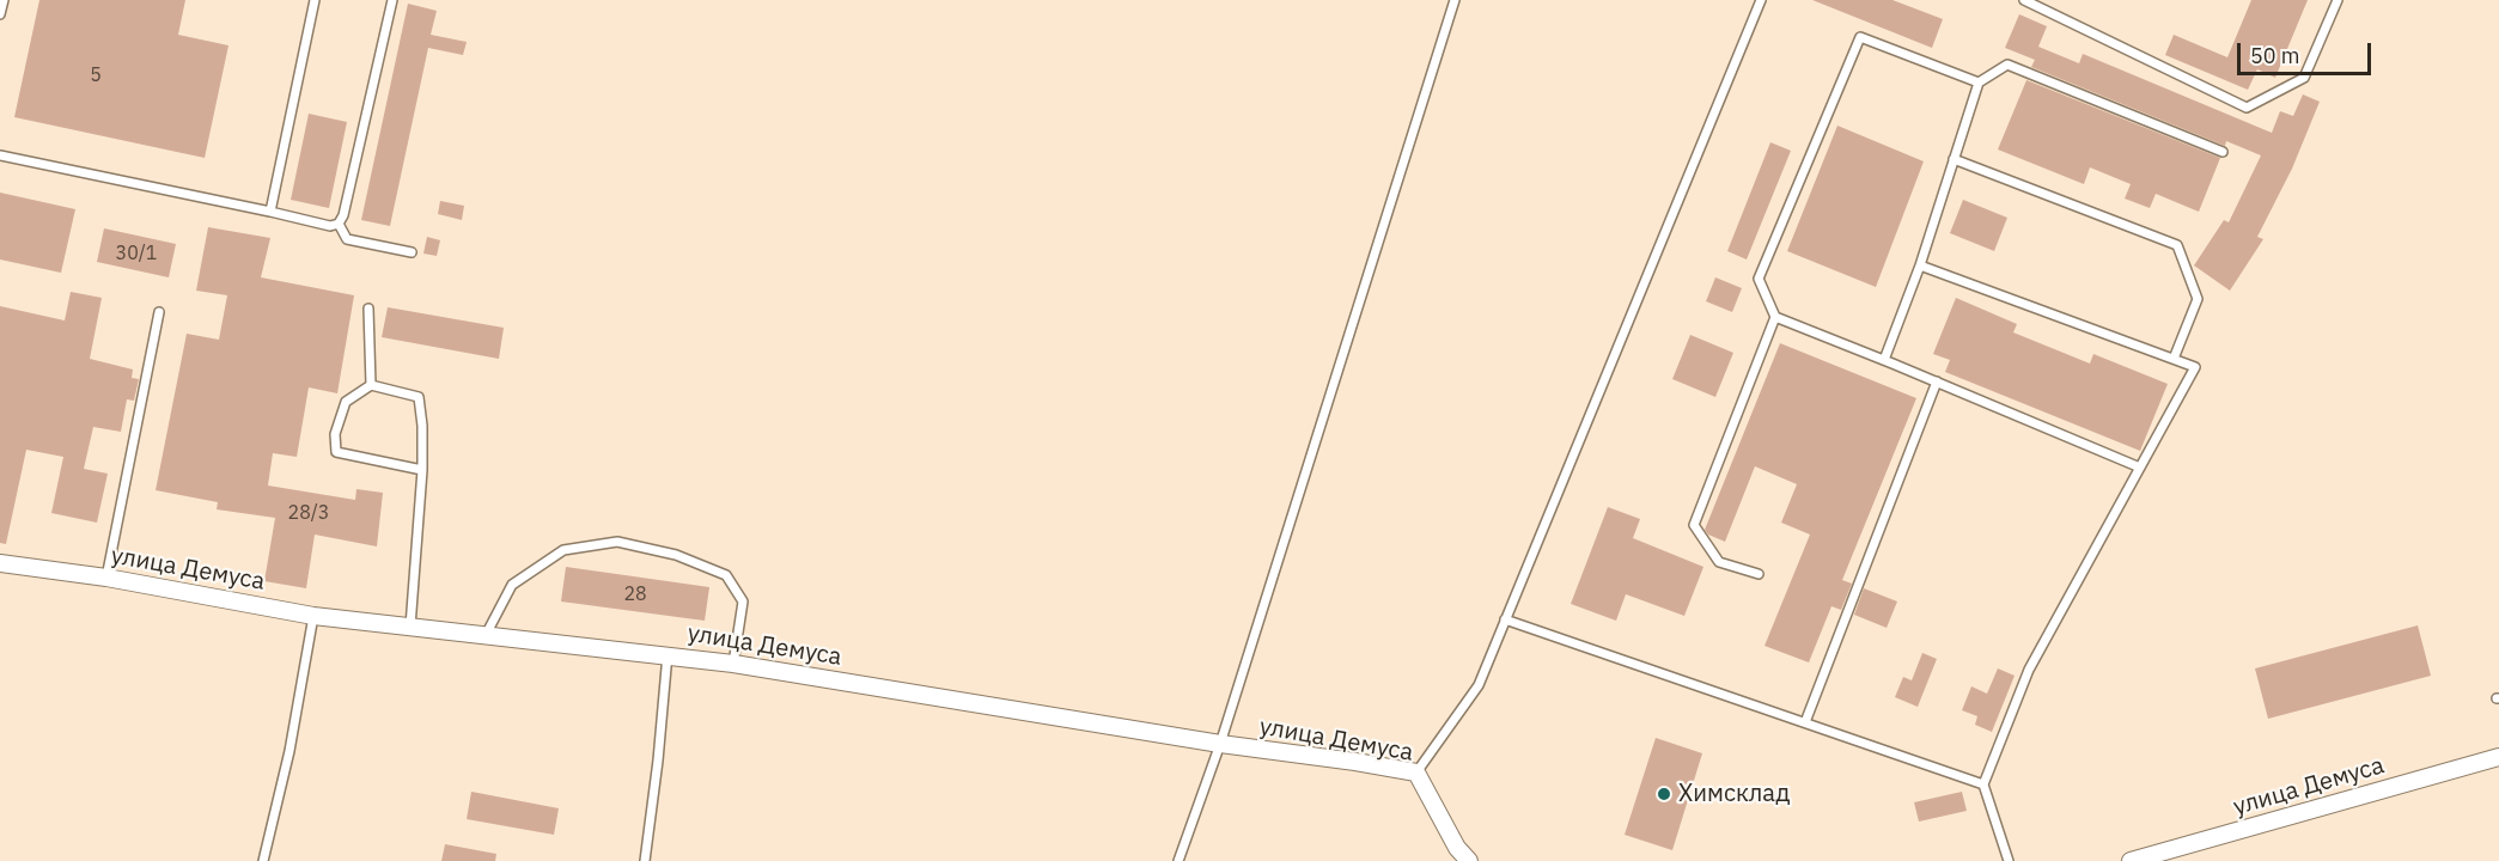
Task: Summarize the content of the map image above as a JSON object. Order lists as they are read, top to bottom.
{
  "streets": {
    "street": ["улица Демуса"]
  },
  "places": ["Химсклад"],
  "house_numbers": [
    "5",
    "30/1",
    "28/3",
    "28"
  ],
  "scale_bar": "50 m"
}
